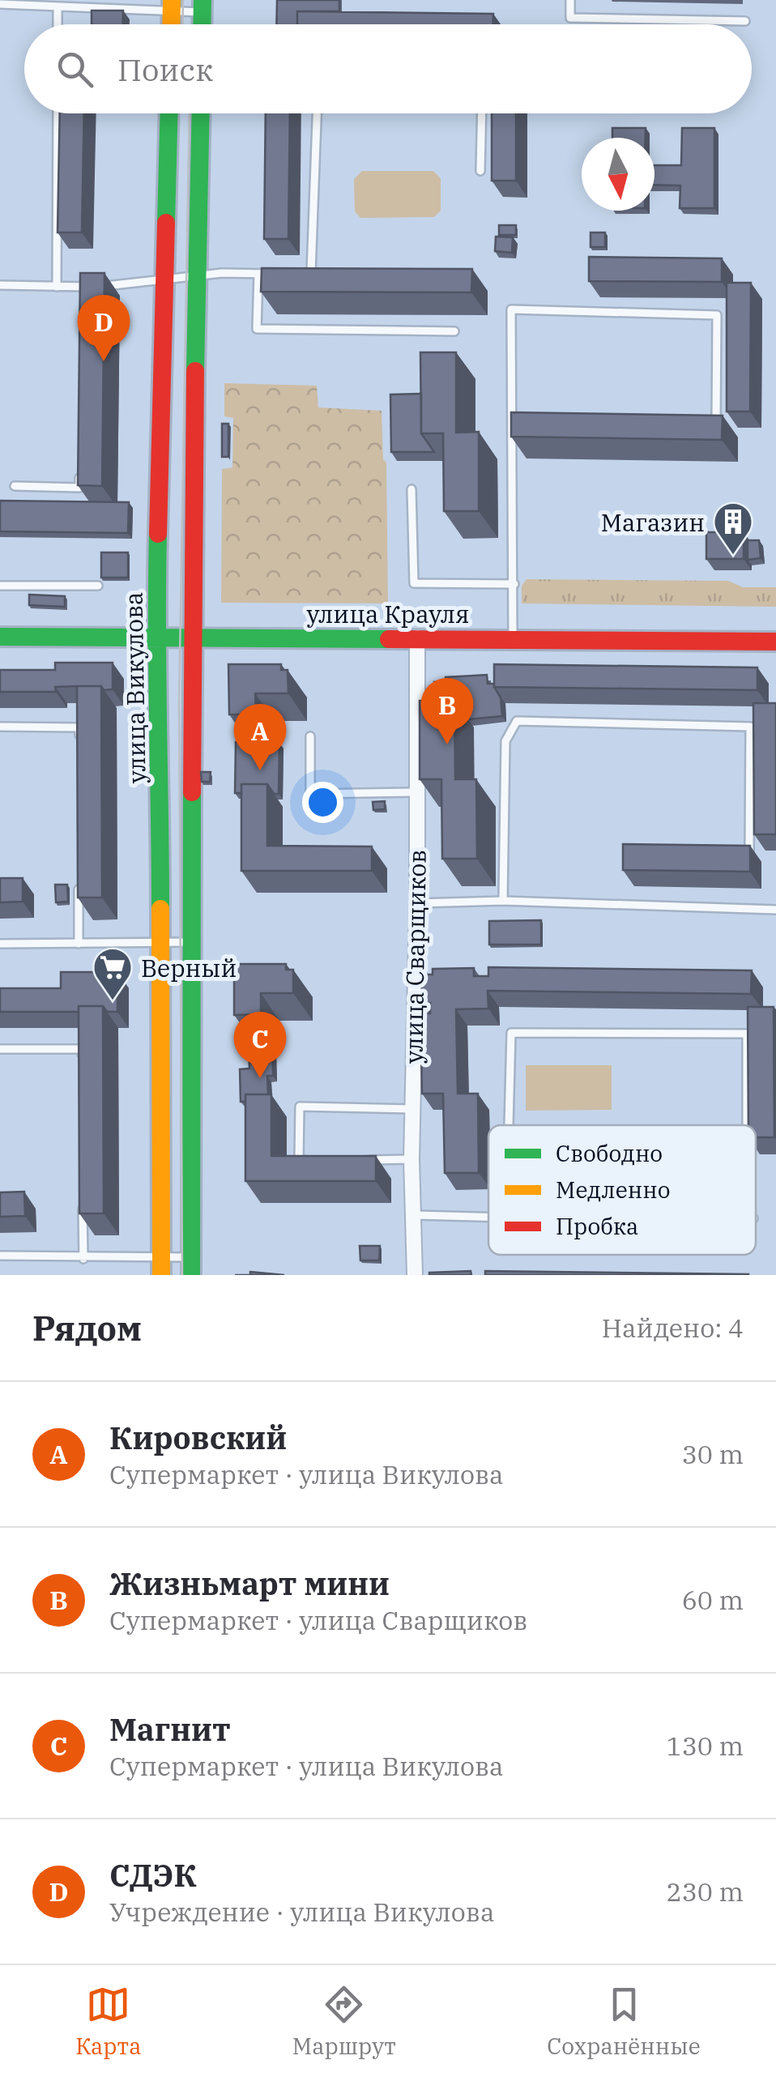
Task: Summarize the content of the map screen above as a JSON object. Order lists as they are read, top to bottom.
{
  "streets": {
    "street": ["улица Крауля", "улица Викулова", "улица Сварщиков"]
  },
  "crossings": [
    ["улица Крауля", "улица Викулова"],
    ["улица Крауля", "улица Сварщиков"]
  ],
  "places": {
    "building": ["Магазин"],
    "supermarket": ["Верный"]
  },
  "legend": ["Свободно", "Медленно", "Пробка"],
  "north": "bottom",
  "page": {
    "search": "Поиск",
    "pins": [
      "D",
      "B",
      "A",
      "C"
    ],
    "heading": ["Рядом", "Найдено: 4"],
    "list": [
      {
        "mark": "A",
        "name": "Кировский",
        "note": "Супермаркет · улица Викулова",
        "value": "30 m"
      },
      {
        "mark": "B",
        "name": "Жизньмарт мини",
        "note": "Супермаркет · улица Сварщиков",
        "value": "60 m"
      },
      {
        "mark": "C",
        "name": "Магнит",
        "note": "Супермаркет · улица Викулова",
        "value": "130 m"
      },
      {
        "mark": "D",
        "name": "СДЭК",
        "note": "Учреждение · улица Викулова",
        "value": "230 m"
      }
    ],
    "nav": ["Карта", "Маршрут", "Сохранённые"]
  }
}
